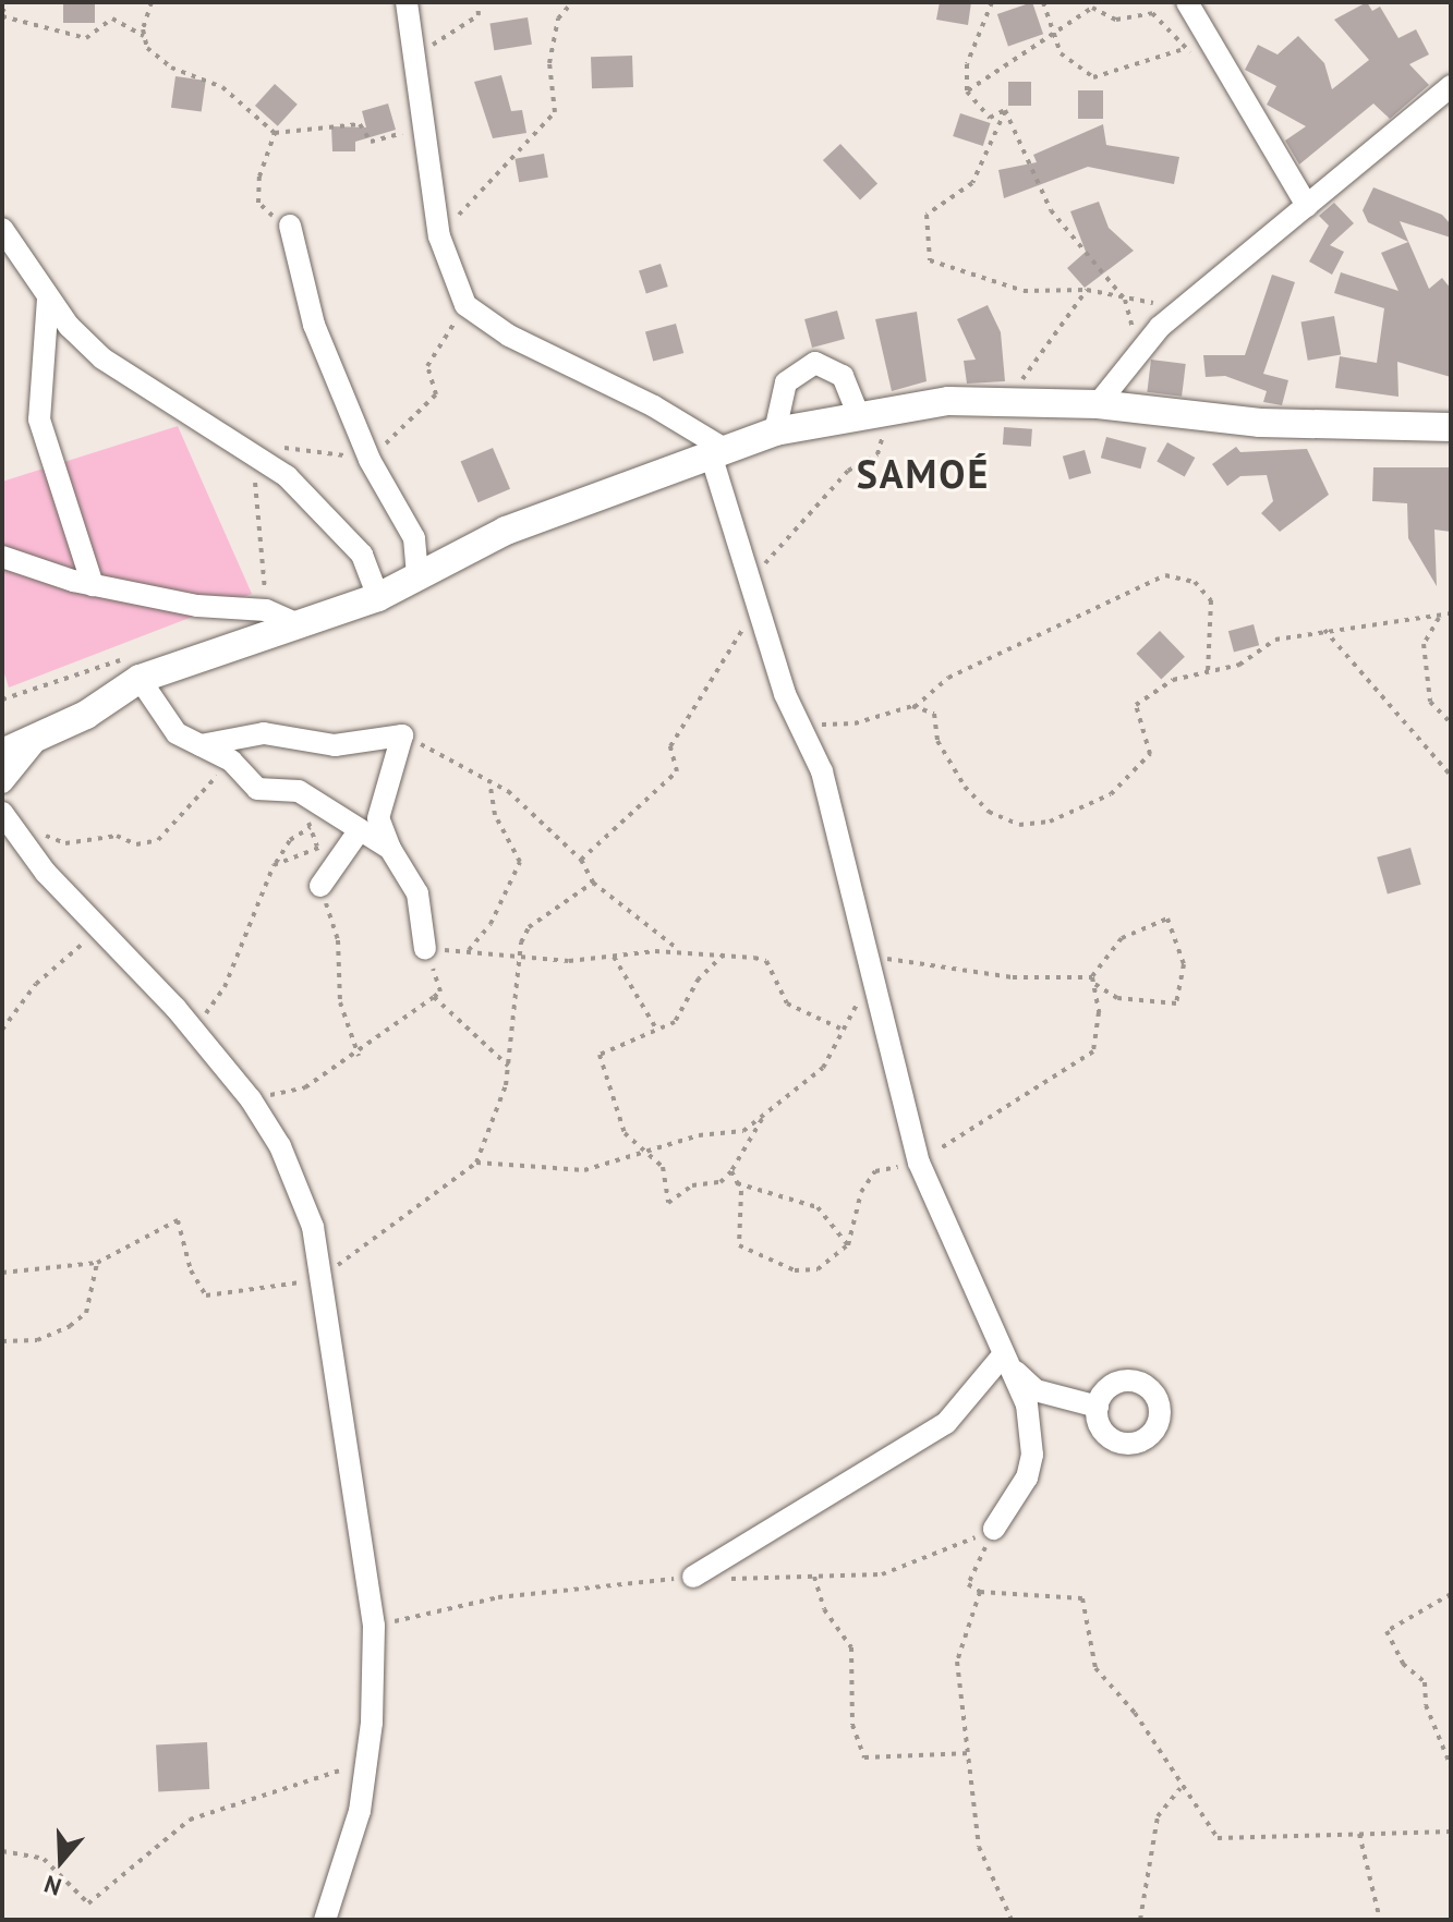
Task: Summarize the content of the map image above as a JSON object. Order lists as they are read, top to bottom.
{
  "districts": ["SAMOÉ"],
  "north": "bottom"
}
